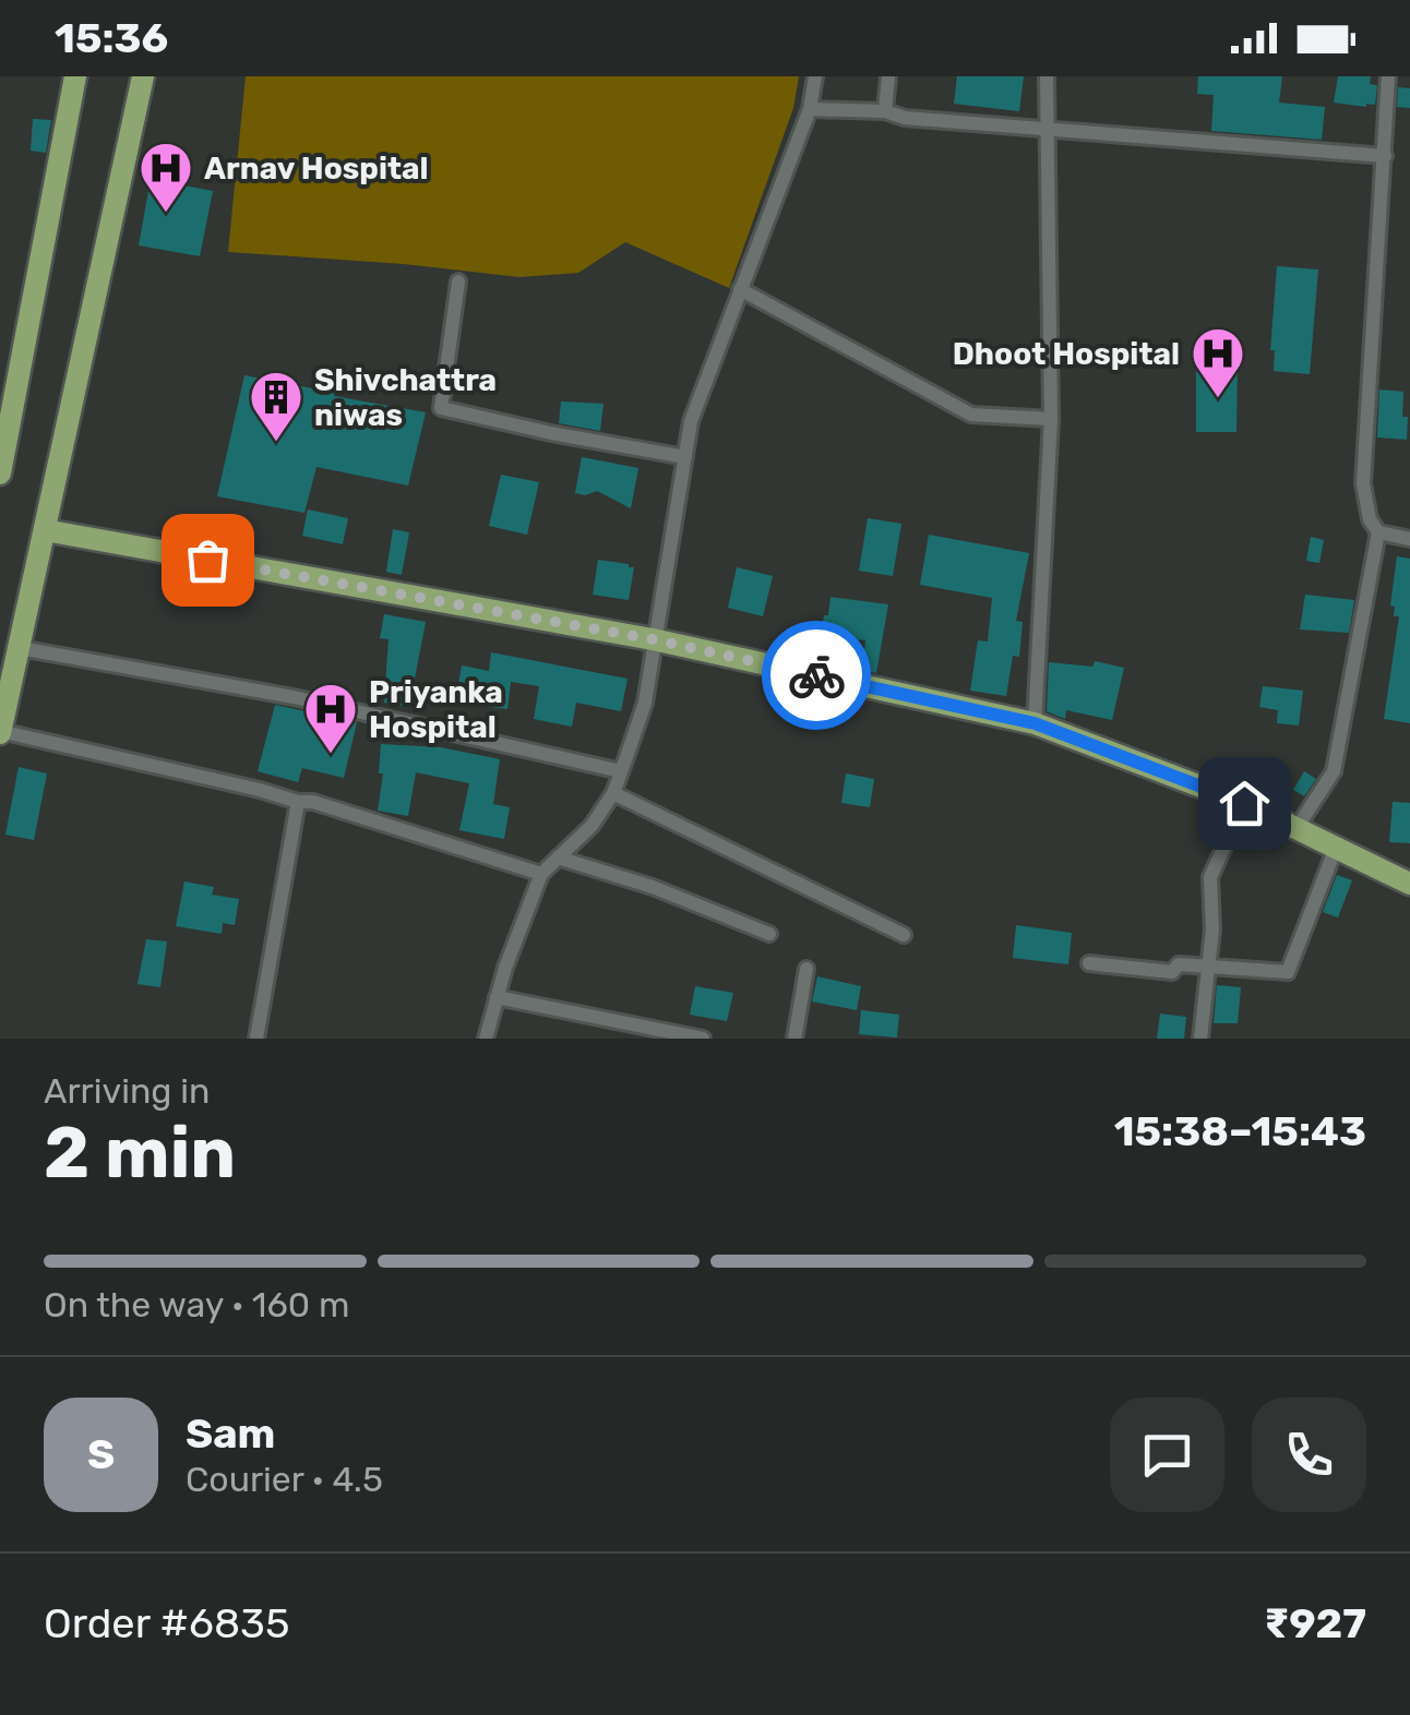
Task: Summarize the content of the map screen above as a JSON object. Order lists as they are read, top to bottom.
{
  "places": {
    "hospital": ["Arnav Hospital", "Dhoot Hospital", "Priyanka Hospital"],
    "building": ["Shivchattra niwas"]
  },
  "page": {
    "status": "15:36",
    "heading": ["2 min", "Arriving in", "15:38–15:43"],
    "panel": [
      "Sam",
      "Courier · 4.5",
      "Order #6835",
      "₹927"
    ],
    "bar": "On the way · 160 m",
    "round": "S"
  }
}
